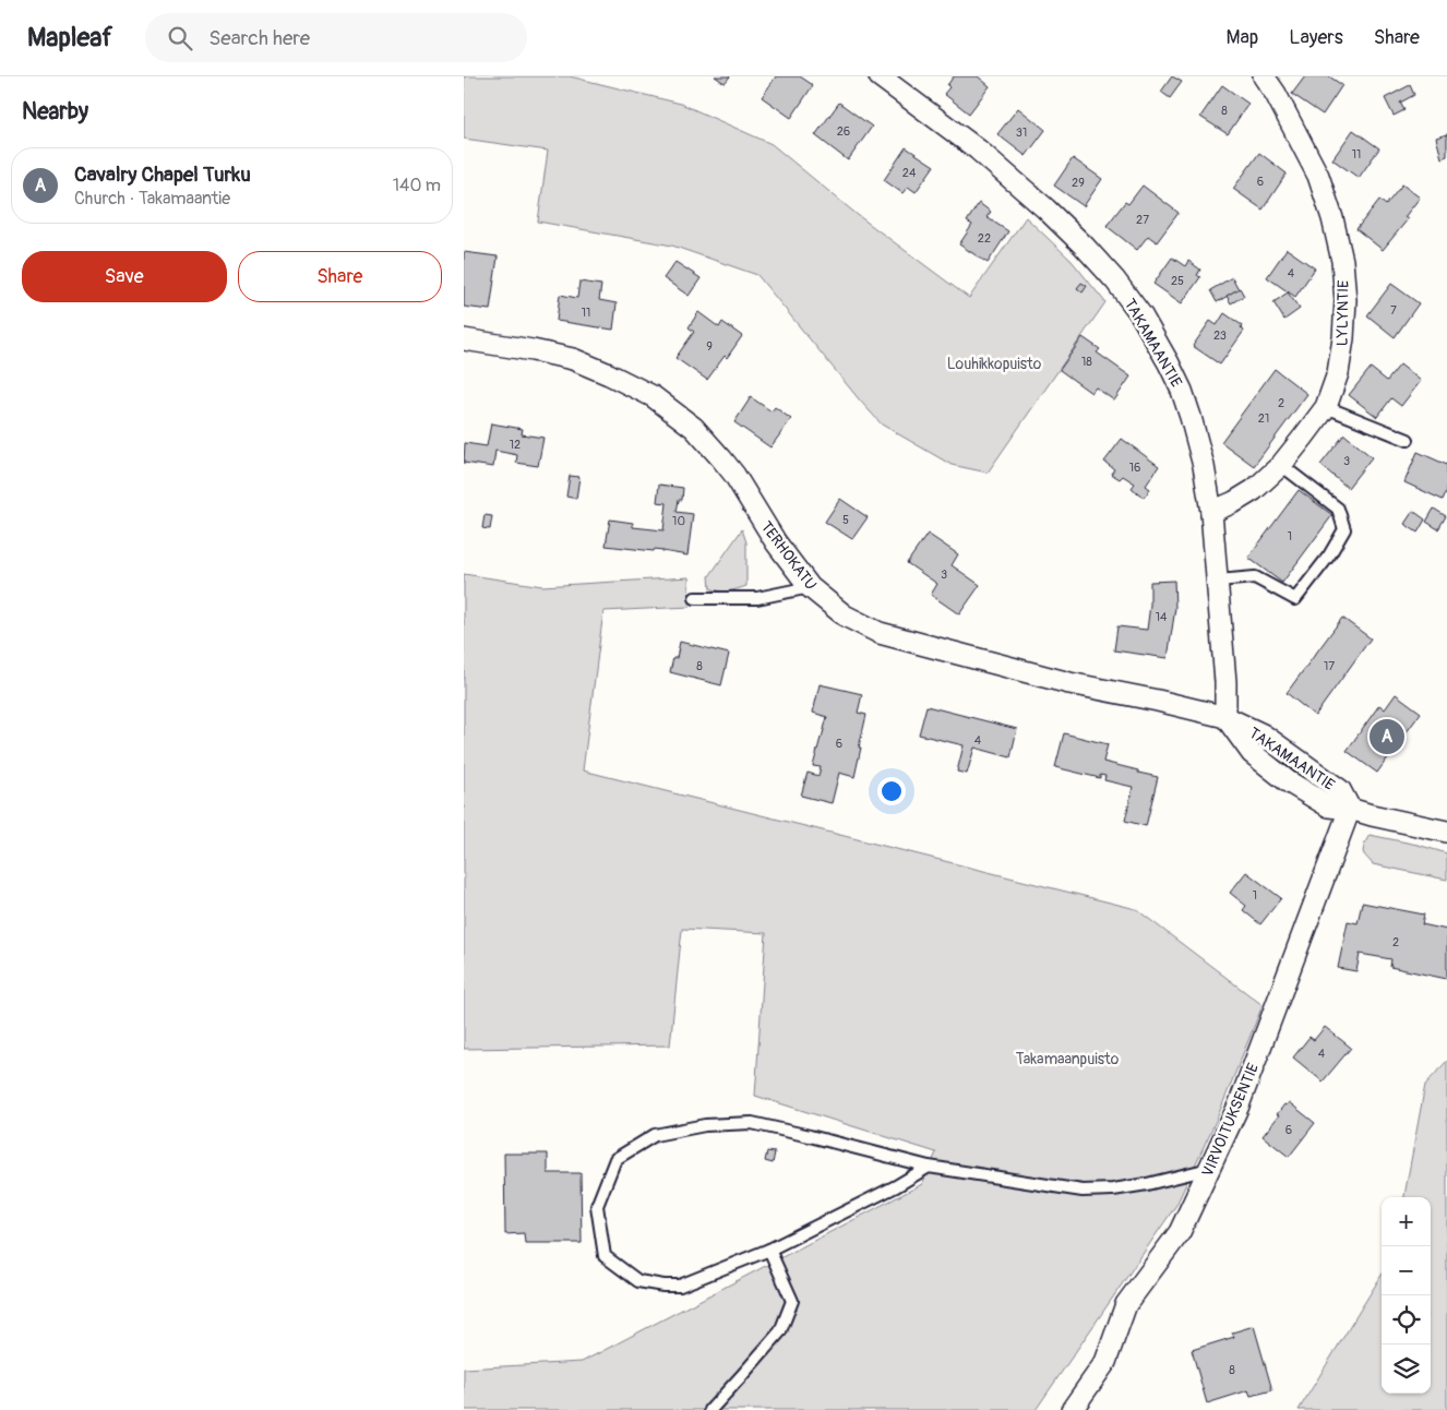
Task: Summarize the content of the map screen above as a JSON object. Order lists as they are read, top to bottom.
{
  "streets": {
    "street": [
      "LYLYNTIE",
      "TAKAMAANTIE",
      "TERHOKATU",
      "VIRVOITUKSENTIE"
    ]
  },
  "crossings": [
    ["LYLYNTIE", "TAKAMAANTIE"],
    ["TAKAMAANTIE", "TERHOKATU"],
    ["TAKAMAANTIE", "VIRVOITUKSENTIE"]
  ],
  "parks": ["Louhikkopuisto", "Takamaanpuisto"],
  "house_numbers": [
    "8",
    "26",
    "31",
    "11",
    "24",
    "6",
    "29",
    "27",
    "22",
    "4",
    "25",
    "7",
    "11",
    "23",
    "9",
    "18",
    "2",
    "21",
    "12",
    "3",
    "16",
    "5",
    "10",
    "1",
    "3",
    "14",
    "8",
    "17",
    "4",
    "6",
    "1",
    "2",
    "4",
    "6",
    "8"
  ],
  "page": {
    "header": "Mapleaf",
    "search": "Search here",
    "nav": ["Map", "Layers", "Share"],
    "heading": "Nearby",
    "list": [
      {
        "mark": "A",
        "name": "Cavalry Chapel Turku",
        "note": "Church · Takamaantie",
        "value": "140 m"
      }
    ],
    "buttons": ["Save", "Share"],
    "pins": "A",
    "map_buttons": ["+", "−"]
  }
}
